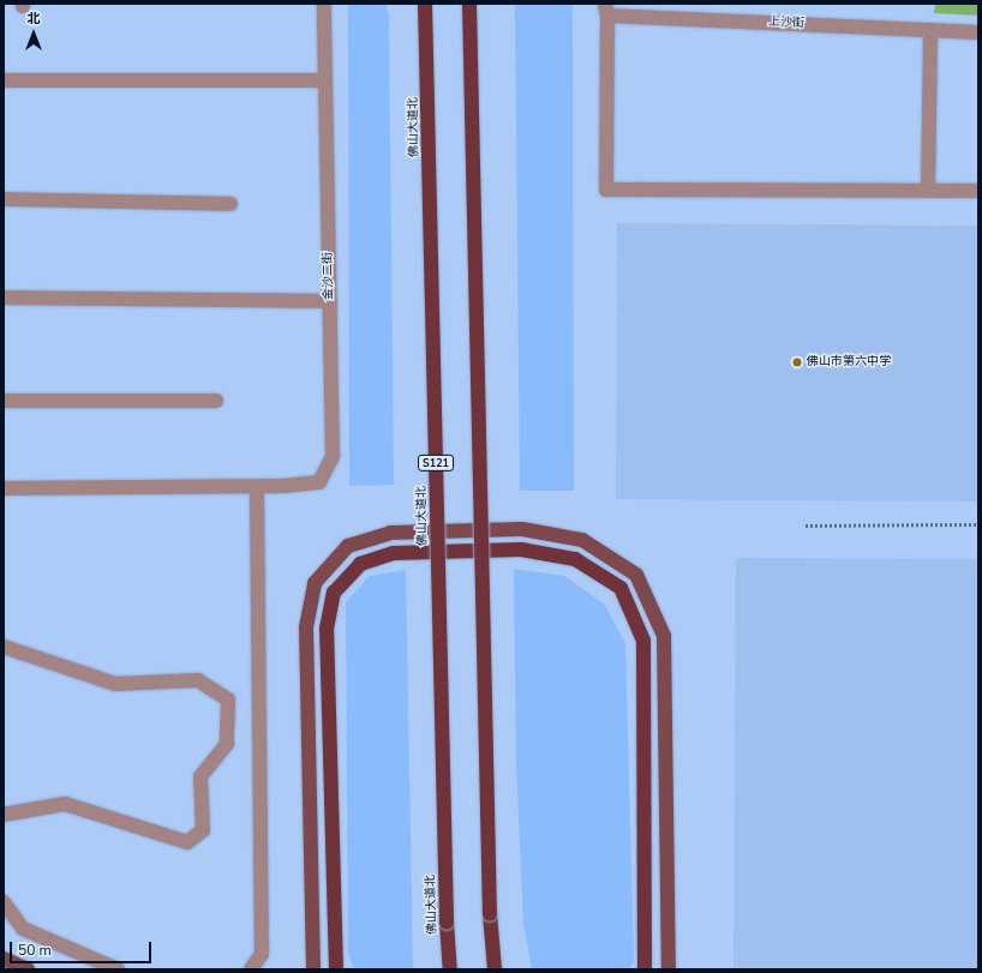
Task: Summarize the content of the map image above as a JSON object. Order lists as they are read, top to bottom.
{
  "streets": {
    "highway": ["佛山大道北", "S121"],
    "street": ["上沙街", "金沙二街"]
  },
  "places": ["佛山市第六中学"],
  "scale_bar": "50 m",
  "north": "top"
}
